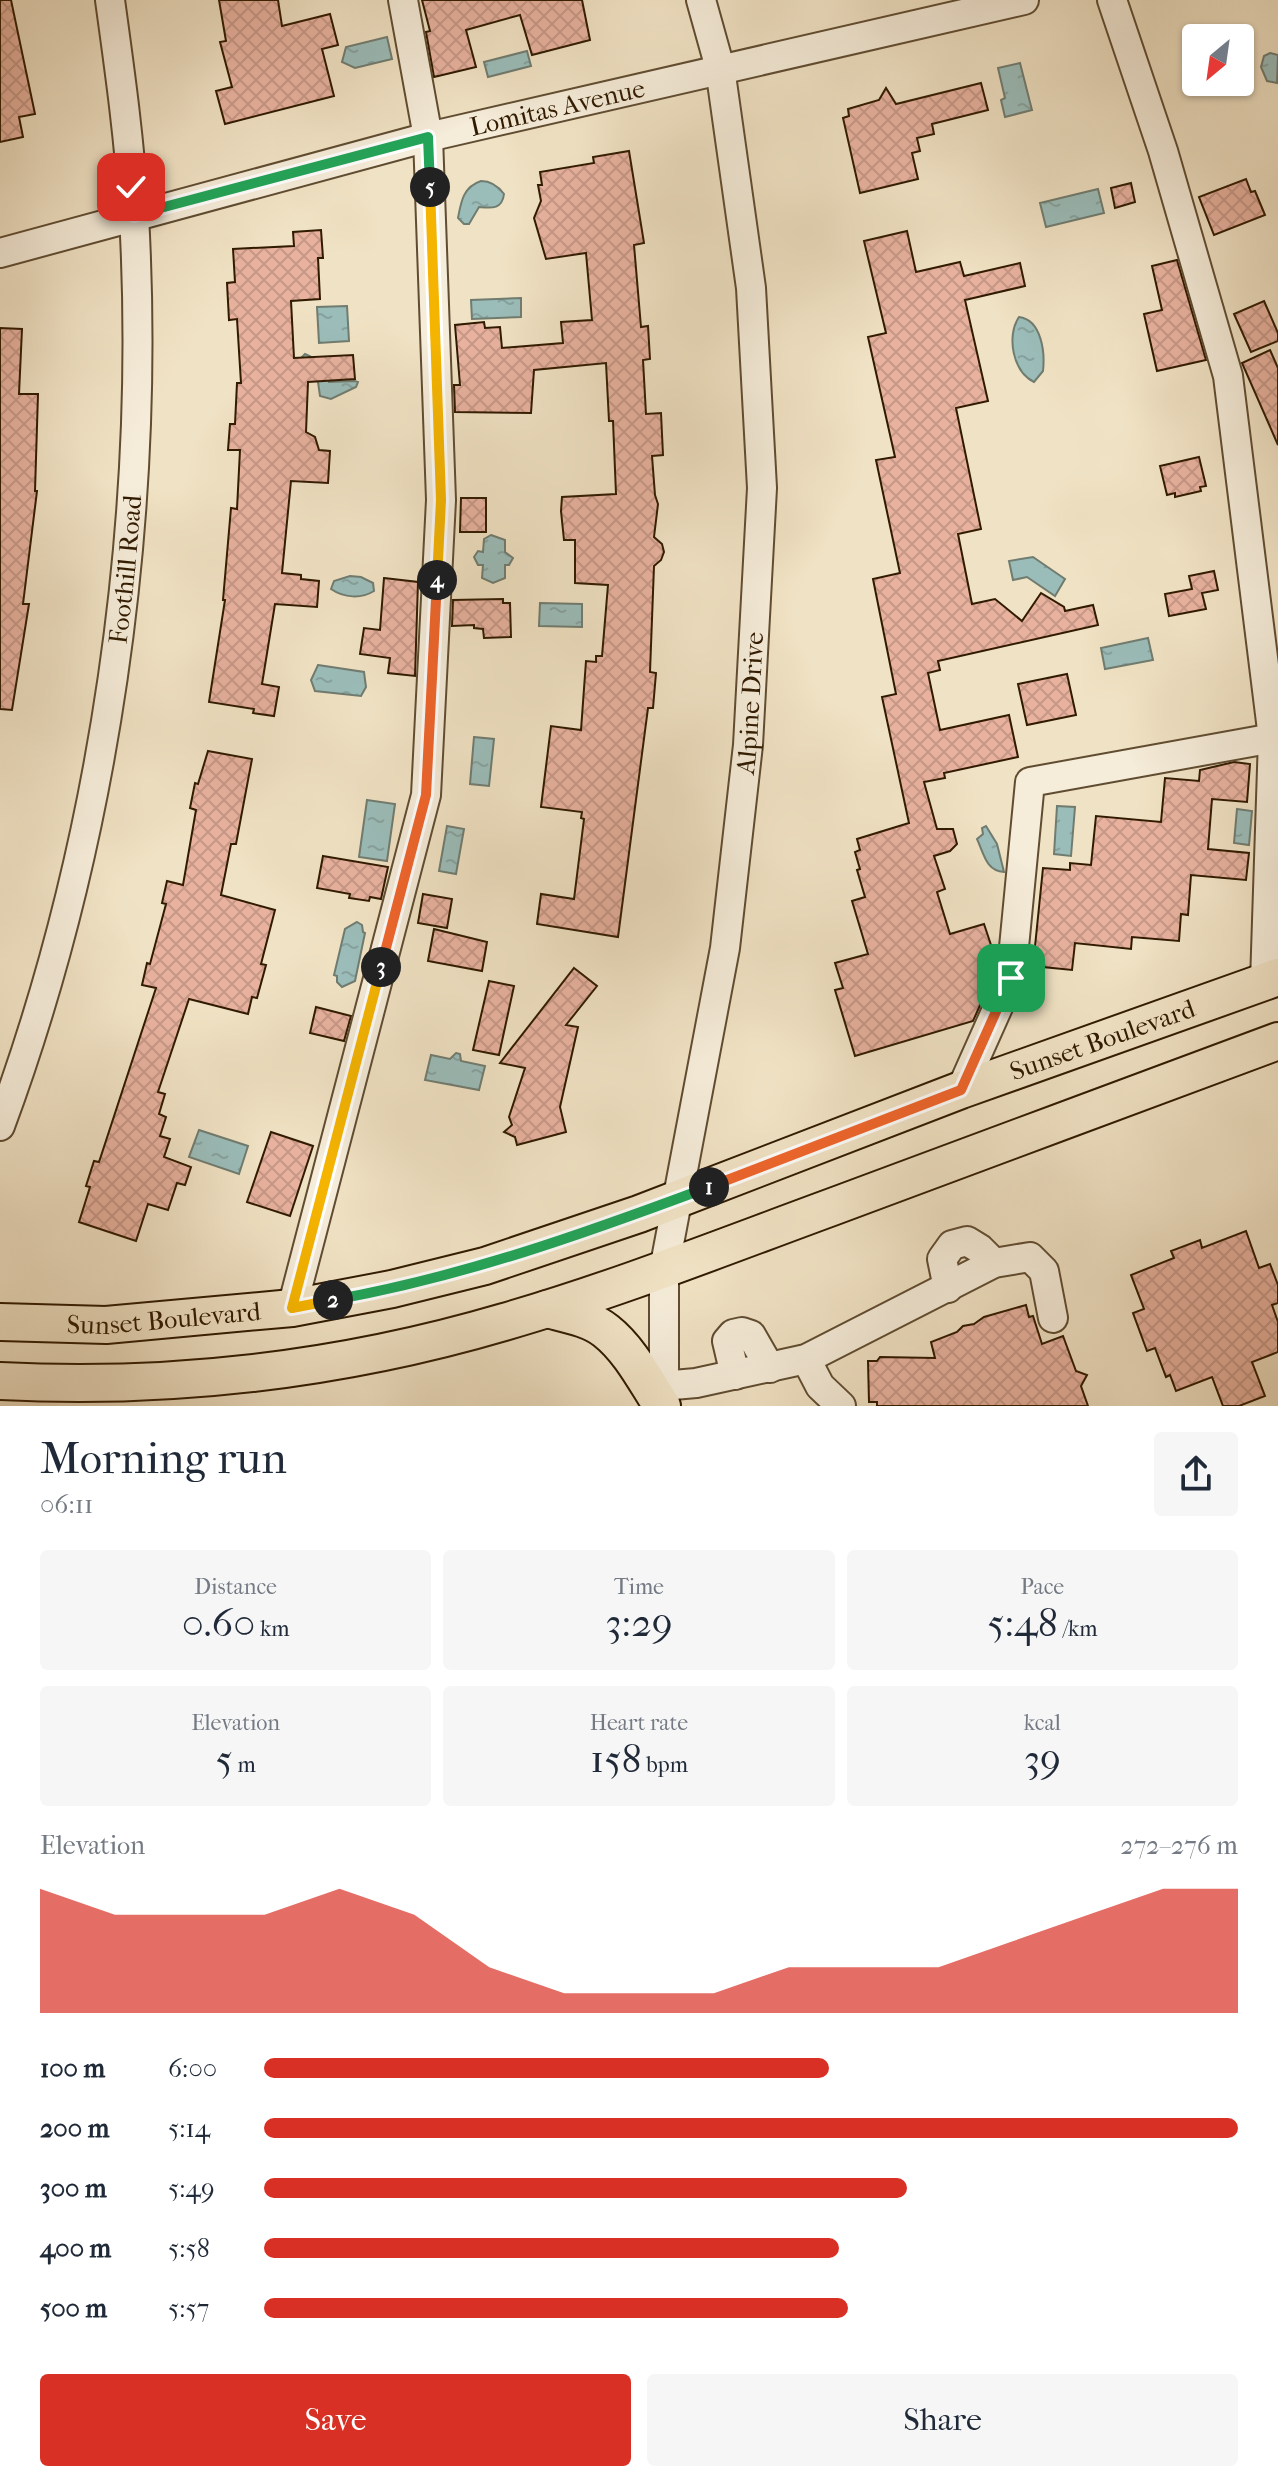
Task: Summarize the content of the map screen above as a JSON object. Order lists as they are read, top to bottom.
{
  "streets": {
    "main road": ["Sunset Boulevard"],
    "street": ["Lomitas Avenue", "Foothill Road", "Alpine Drive"]
  },
  "crossings": [
    ["Lomitas Avenue", "Foothill Road"],
    ["Lomitas Avenue", "Alpine Drive"],
    ["Alpine Drive", "Sunset Boulevard"]
  ],
  "north": "bottom left",
  "page": {
    "pins": [
      "5",
      "4",
      "3",
      "1",
      "2"
    ],
    "heading": ["Morning run", "06:11"],
    "stats": [
      ["Distance", "0.60 km"],
      ["Time", "3:29"],
      ["Pace", "5:48 /km"],
      ["Elevation", "5 m"],
      ["Heart rate", "158 bpm"],
      ["kcal", "39"]
    ],
    "chart": ["Elevation", "272–276 m"],
    "list": [
      {
        "name": "100 m",
        "note": "6:00"
      },
      {
        "name": "200 m",
        "note": "5:14"
      },
      {
        "name": "300 m",
        "note": "5:49"
      },
      {
        "name": "400 m",
        "note": "5:58"
      },
      {
        "name": "500 m",
        "note": "5:57"
      }
    ],
    "buttons": ["Save", "Share"]
  }
}
